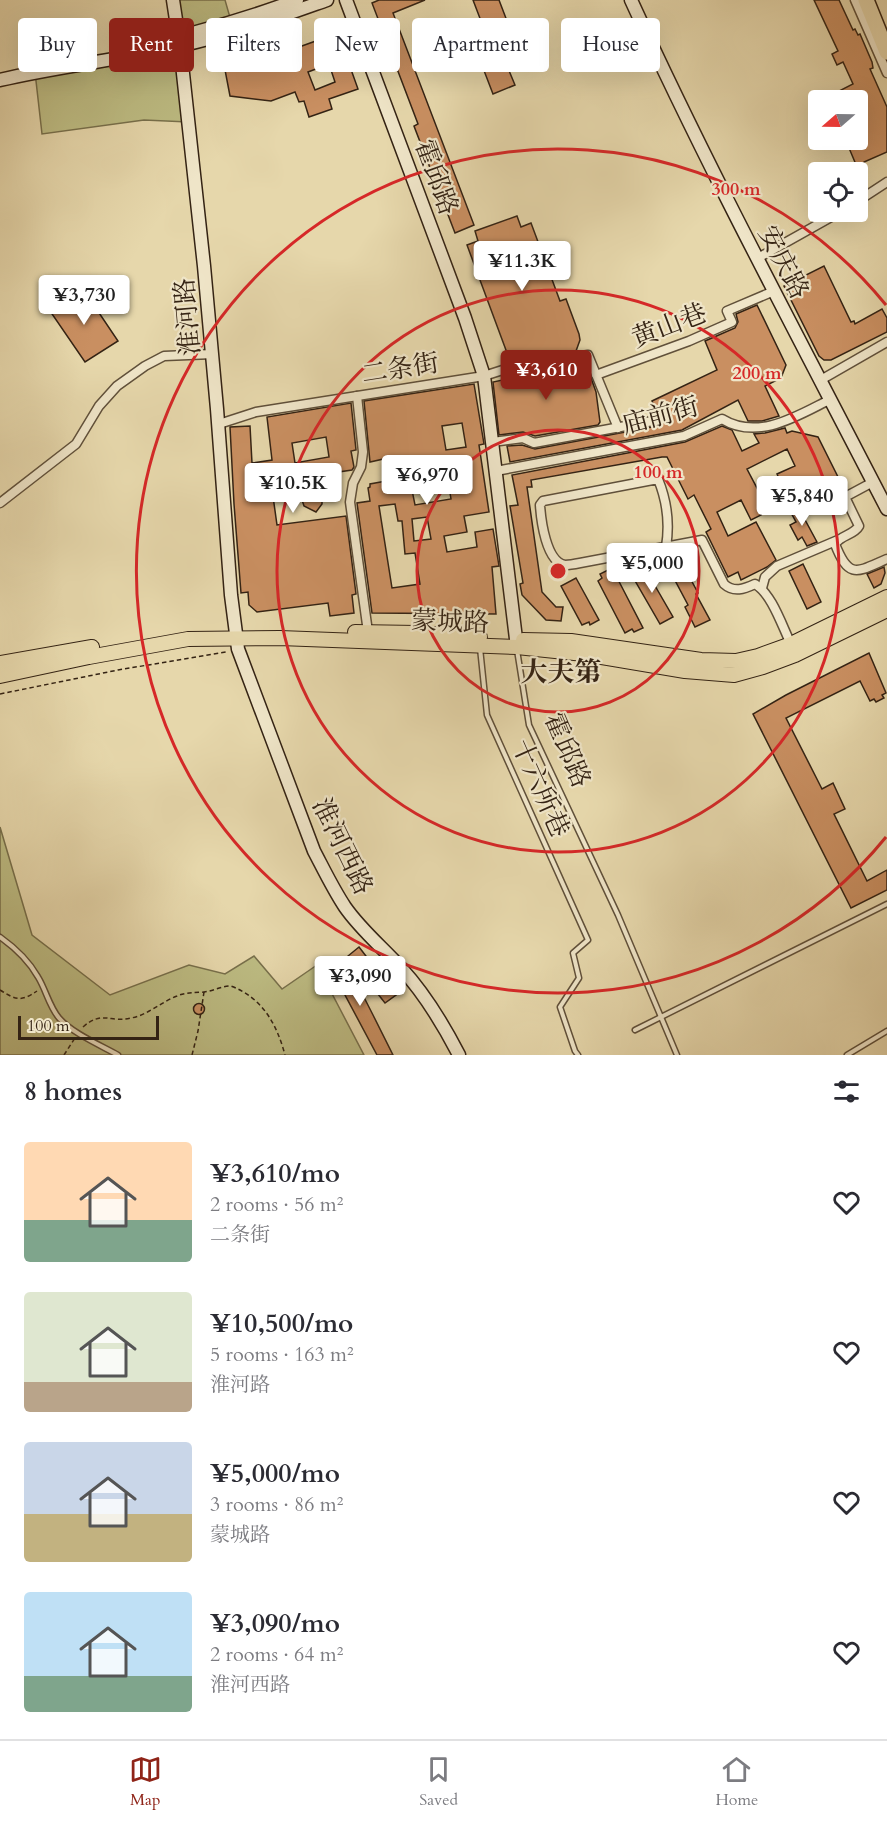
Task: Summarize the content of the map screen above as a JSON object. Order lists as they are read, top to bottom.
{
  "streets": {
    "main road": ["蒙城路"],
    "street": [
      "霍邱路",
      "安庆路",
      "淮河路",
      "黄山巷",
      "二条街",
      "庙前街",
      "淮河西路"
    ],
    "lane": ["十六所巷"]
  },
  "crossings": [
    ["霍邱路", "二条街"],
    ["霍邱路", "庙前街"],
    ["霍邱路", "蒙城路"],
    ["安庆路", "黄山巷"],
    ["安庆路", "庙前街"],
    ["淮河路", "二条街"],
    ["淮河路", "蒙城路"],
    ["淮河路", "淮河西路"],
    ["黄山巷", "二条街"],
    ["蒙城路", "十六所巷"],
    ["蒙城路", "淮河西路"]
  ],
  "districts": ["大夫第"],
  "scale_bar": "100 m",
  "north": "left",
  "page": {
    "chip": [
      "Buy",
      "Rent",
      "Filters",
      "New",
      "Apartment",
      "House"
    ],
    "price": [
      "¥11.3K",
      "¥3,730",
      "¥3,610",
      "¥6,970",
      "¥10.5K",
      "¥5,840",
      "¥5,000",
      "¥3,090"
    ],
    "scale": "100 m",
    "heading": "8 homes",
    "list": [
      {
        "name": "¥3,610/mo",
        "note": "2 rooms · 56 m² · 二条街"
      },
      {
        "name": "¥10,500/mo",
        "note": "5 rooms · 163 m² · 淮河路"
      },
      {
        "name": "¥5,000/mo",
        "note": "3 rooms · 86 m² · 蒙城路"
      },
      {
        "name": "¥3,090/mo",
        "note": "2 rooms · 64 m² · 淮河西路"
      }
    ],
    "tabs": ["Map", "Saved", "Home"]
  },
  "rings": ["300 m", "200 m", "100 m"]
}
